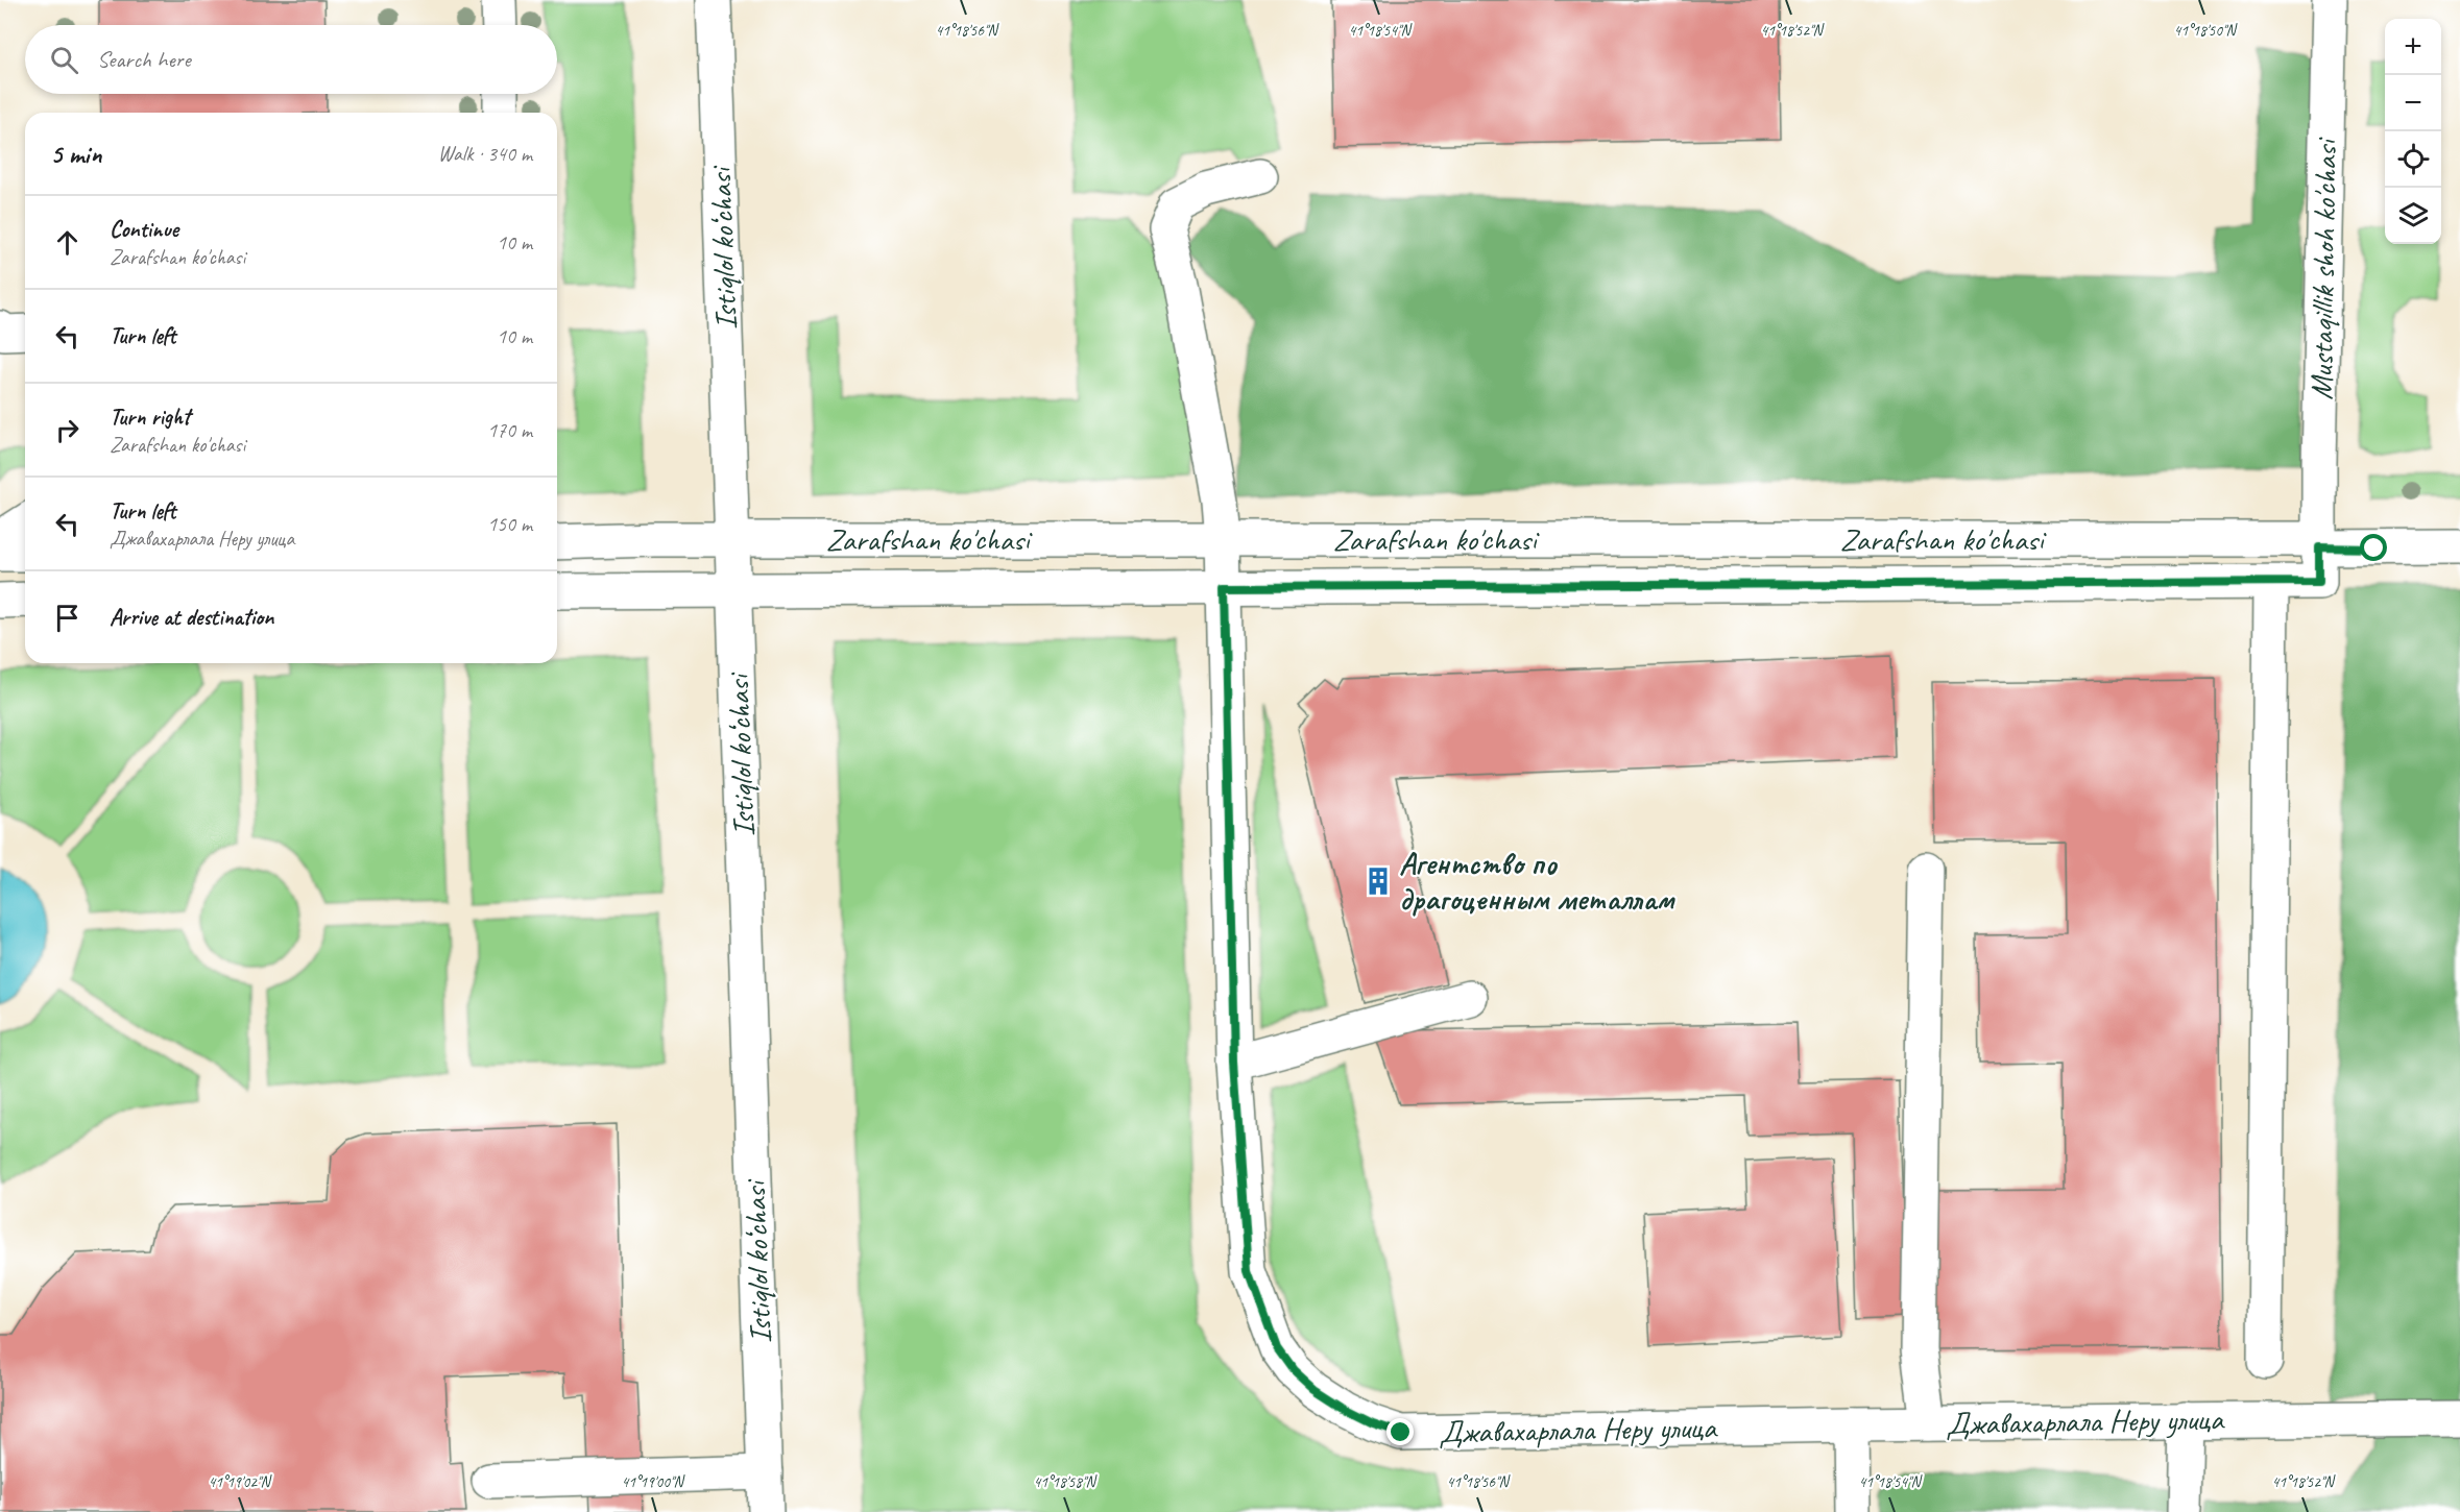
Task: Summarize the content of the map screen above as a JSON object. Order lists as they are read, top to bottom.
{
  "streets": {
    "street": [
      "Istiqlol ko‘chasi",
      "Mustaqillik shoh ko'chasi",
      "Zarafshan ko'chasi",
      "Джавахарлала Неру улица"
    ]
  },
  "crossings": [
    ["Istiqlol ko‘chasi", "Zarafshan ko'chasi"],
    ["Mustaqillik shoh ko'chasi", "Zarafshan ko'chasi"],
    ["Zarafshan ko'chasi", "Джавахарлала Неру улица"]
  ],
  "places": {
    "building": ["Агентство по драгоценным металлам"]
  },
  "page": {
    "map_buttons": ["+", "−"],
    "search": "Search here",
    "heading": ["5 min", "Walk · 340 m"],
    "list": [
      ["Continue", "Zarafshan ko'chasi", "10 m"],
      ["Turn left", "10 m"],
      ["Turn right", "Zarafshan ko'chasi", "170 m"],
      ["Turn left", "Джавахарлала Неру улица", "150 m"],
      "Arrive at destination"
    ]
  },
  "coordinates": [
    "41°18'54\"N",
    "41°18'56\"N",
    "41°18'52\"N",
    "41°18'50\"N",
    "41°19'02\"N",
    "41°19'00\"N",
    "41°18'58\"N"
  ]
}
